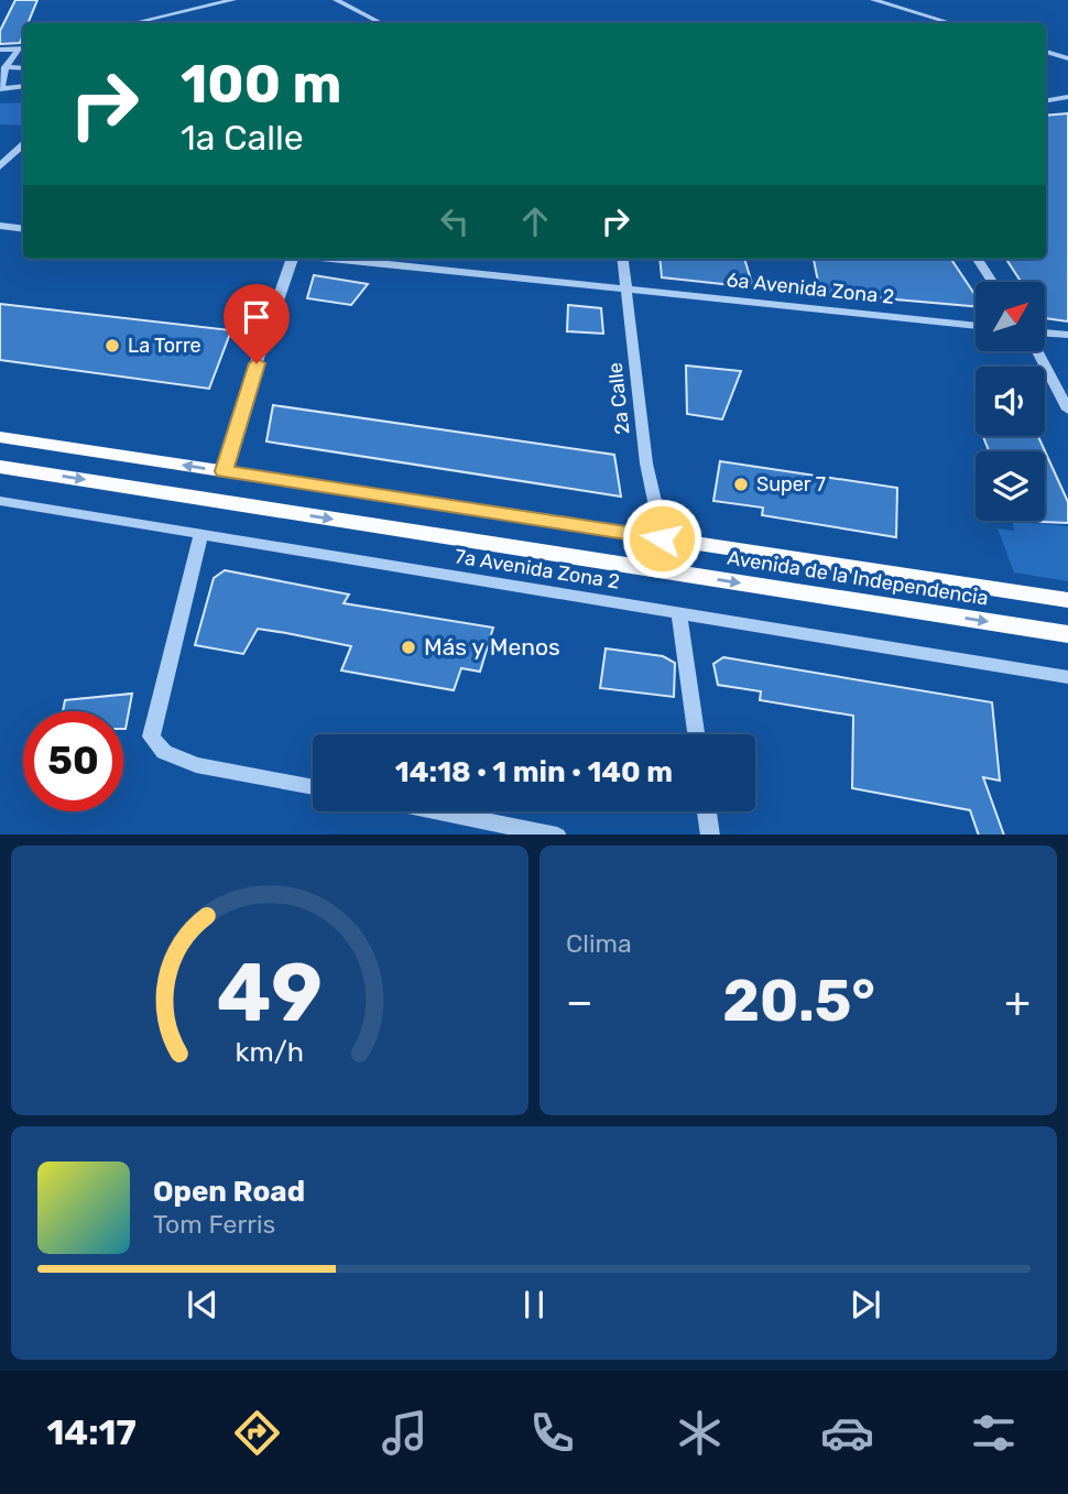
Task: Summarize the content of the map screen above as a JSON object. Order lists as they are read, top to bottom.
{
  "streets": {
    "main road": ["Avenida de la Independencia"],
    "street": ["6a Avenida Zona 2", "2a Calle", "7a Avenida Zona 2"]
  },
  "crossings": [
    ["6a Avenida Zona 2", "2a Calle"],
    ["2a Calle", "Avenida de la Independencia"]
  ],
  "places": ["La Torre", "Super 7", "Más y Menos"],
  "north": "top right",
  "page": {
    "turn": ["100 m", "1a Calle"],
    "limit": "50",
    "trip": "14:18 · 1 min · 140 m",
    "tile": "Clima",
    "heat": ["−", "20.5°", "+"],
    "song": ["Open Road", "Tom Ferris"],
    "tabs": "14:17",
    "gauge": ["49", "km/h"]
  }
}
